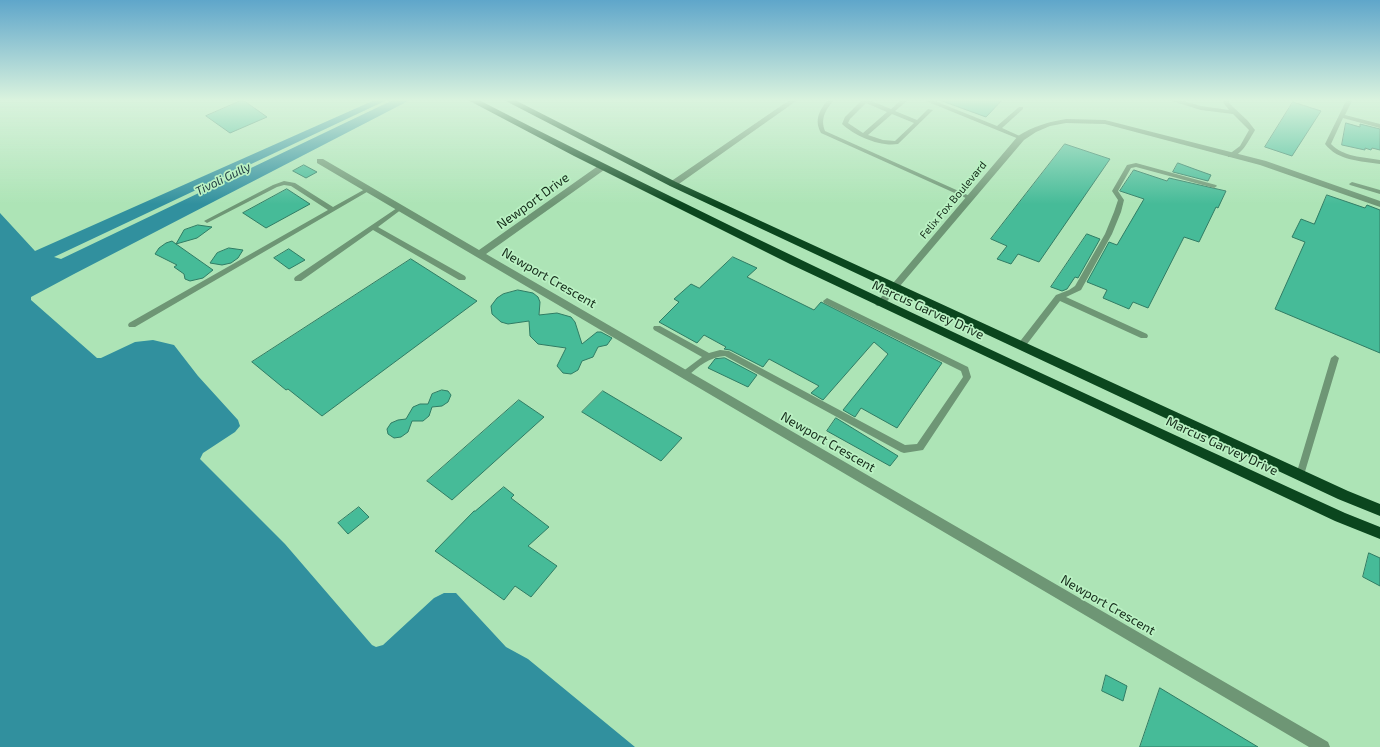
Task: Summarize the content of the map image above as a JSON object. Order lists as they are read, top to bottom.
{
  "streets": {
    "highway": ["Marcus Garvey Drive"],
    "street": ["Felix Fox Boulevard", "Newport Drive", "Newport Crescent"]
  },
  "crossings": [
    ["Felix Fox Boulevard", "Marcus Garvey Drive"],
    ["Newport Drive", "Newport Crescent"],
    ["Newport Drive", "Marcus Garvey Drive"]
  ],
  "water": ["Tivoli Gully"]
}
